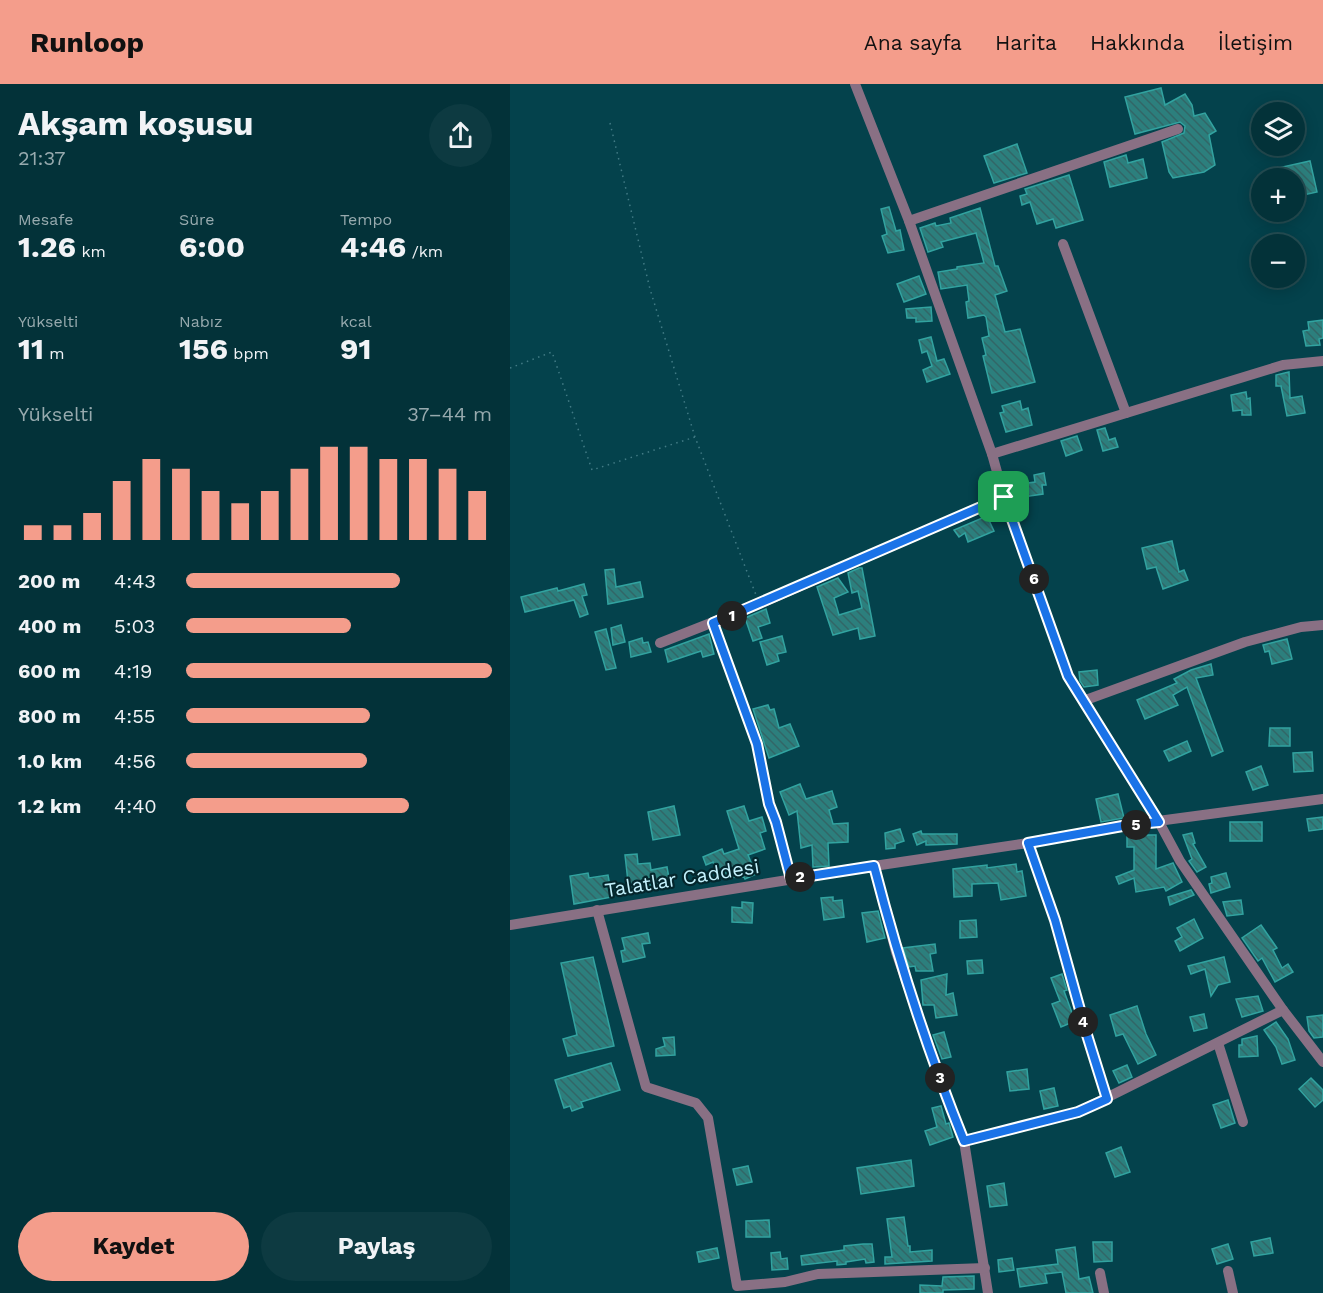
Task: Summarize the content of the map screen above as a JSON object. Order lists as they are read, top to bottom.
{
  "streets": {
    "street": ["Talatlar Caddesi"]
  },
  "page": {
    "header": "Runloop",
    "nav": [
      "Ana sayfa",
      "Harita",
      "Hakkında",
      "İletişim"
    ],
    "heading": ["Akşam koşusu", "21:37"],
    "map_buttons": ["+", "−"],
    "stats": [
      ["Mesafe", "1.26 km"],
      ["Süre", "6:00"],
      ["Tempo", "4:46 /km"],
      ["Yükselti", "11 m"],
      ["Nabız", "156 bpm"],
      ["kcal", "91"]
    ],
    "chart": ["Yükselti", "37–44 m"],
    "list": [
      {
        "name": "200 m",
        "note": "4:43"
      },
      {
        "name": "400 m",
        "note": "5:03"
      },
      {
        "name": "600 m",
        "note": "4:19"
      },
      {
        "name": "800 m",
        "note": "4:55"
      },
      {
        "name": "1.0 km",
        "note": "4:56"
      },
      {
        "name": "1.2 km",
        "note": "4:40"
      }
    ],
    "pins": [
      "6",
      "1",
      "5",
      "2",
      "4",
      "3"
    ],
    "buttons": ["Kaydet", "Paylaş"]
  }
}
